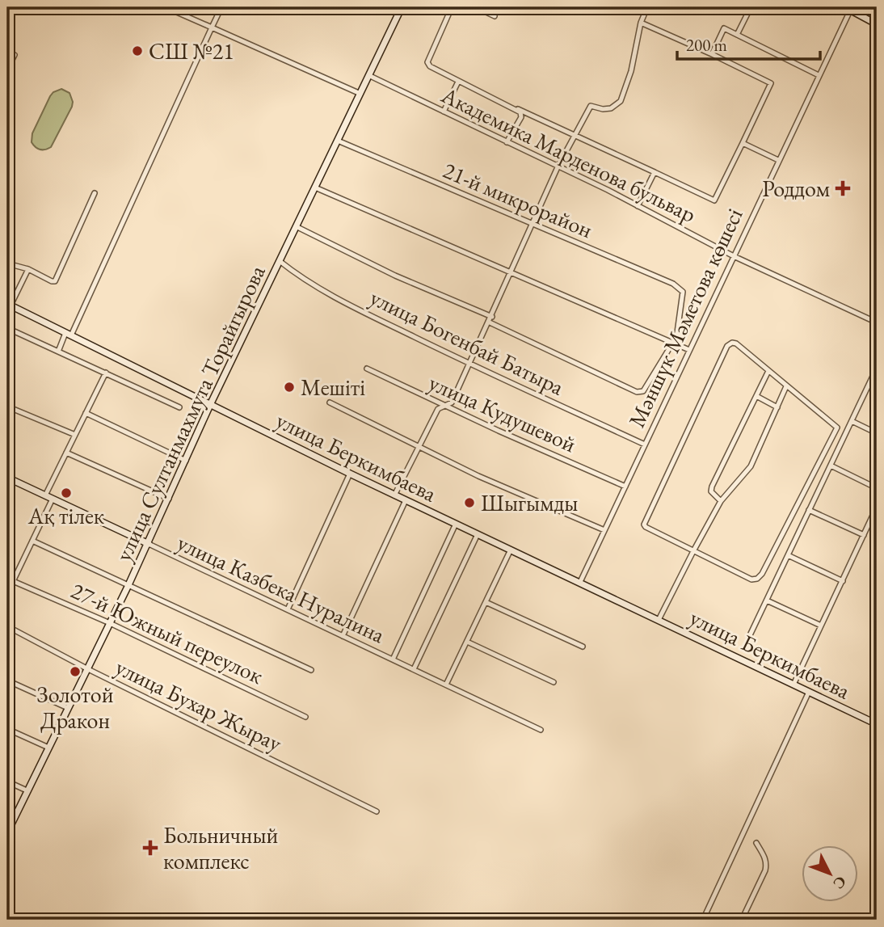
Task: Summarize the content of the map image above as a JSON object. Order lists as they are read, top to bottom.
{
  "streets": {
    "street": [
      "Академика Марденова бульвар",
      "21-й микрорайон",
      "Мәншүк Мәметова көшесі",
      "улица Богенбай Батыра",
      "улица Султанмахмута Торайгырова",
      "улица Кудушевой",
      "улица Беркимбаева",
      "улица Казбека Нуралина",
      "27-й Южный переулок",
      "улица Бухар Жырау"
    ]
  },
  "crossings": [
    ["Академика Марденова бульвар", "Мәншүк Мәметова көшесі"],
    ["Академика Марденова бульвар", "улица Султанмахмута Торайгырова"],
    ["21-й микрорайон", "улица Богенбай Батыра"],
    ["21-й микрорайон", "улица Султанмахмута Торайгырова"],
    ["Мәншүк Мәметова көшесі", "улица Богенбай Батыра"],
    ["Мәншүк Мәметова көшесі", "улица Кудушевой"],
    ["Мәншүк Мәметова көшесі", "улица Беркимбаева"],
    ["улица Богенбай Батыра", "улица Султанмахмута Торайгырова"],
    ["улица Султанмахмута Торайгырова", "улица Беркимбаева"],
    ["улица Султанмахмута Торайгырова", "улица Казбека Нуралина"],
    ["улица Султанмахмута Торайгырова", "27-й Южный переулок"],
    ["улица Султанмахмута Торайгырова", "улица Бухар Жырау"]
  ],
  "places": {
    "other": [
      "СШ №21",
      "Мешіті",
      "Ақ тілек",
      "Шыгымды",
      "Золотой Дракон"
    ],
    "health": ["Роддом", "Больничный комплекс"]
  },
  "scale_bar": "200 m",
  "north": "bottom right"
}
